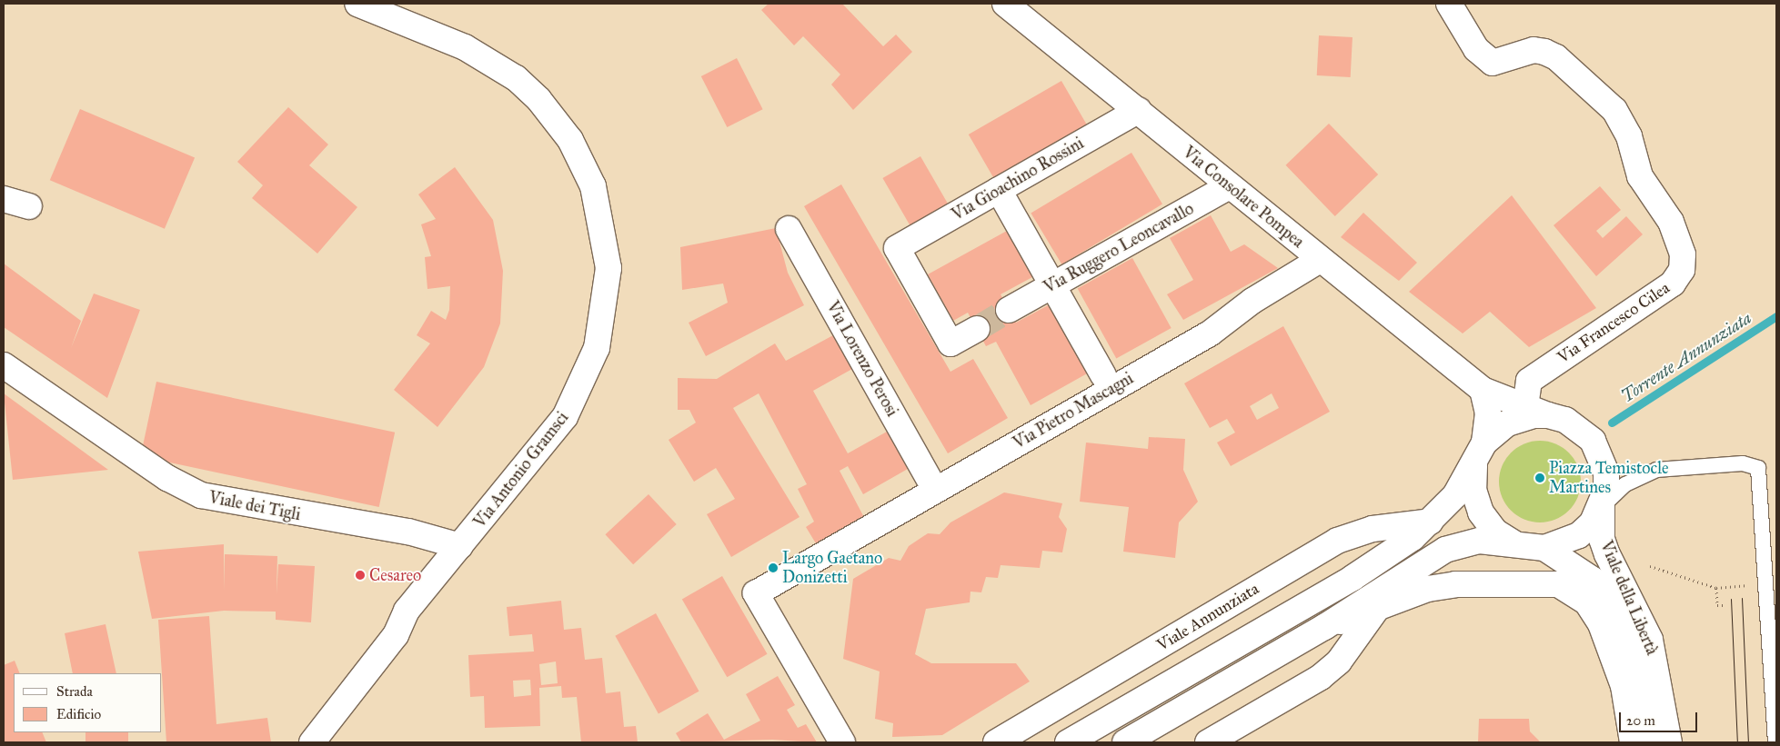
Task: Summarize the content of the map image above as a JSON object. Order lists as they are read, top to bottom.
{
  "streets": {
    "street": [
      "Via Gioachino Rossini",
      "Via Consolare Pompea",
      "Via Ruggero Leoncavallo",
      "Via Francesco Cilea",
      "Via Lorenzo Perosi",
      "Via Pietro Mascagni",
      "Via Antonio Gramsci",
      "Viale dei Tigli",
      "Viale della Libertà",
      "Viale Annunziata"
    ]
  },
  "crossings": [
    ["Via Gioachino Rossini", "Via Consolare Pompea"],
    ["Via Consolare Pompea", "Via Ruggero Leoncavallo"],
    ["Via Consolare Pompea", "Via Francesco Cilea"],
    ["Via Consolare Pompea", "Via Pietro Mascagni"],
    ["Via Consolare Pompea", "Viale della Libertà"],
    ["Via Lorenzo Perosi", "Via Pietro Mascagni"],
    ["Via Antonio Gramsci", "Viale dei Tigli"]
  ],
  "water": ["Torrente Annunziata"],
  "places": ["Piazza Temistocle Martines", "Largo Gaetano Donizetti", "Cesareo"],
  "legend": ["Strada", "Edificio"],
  "scale_bar": "20 m"
}
